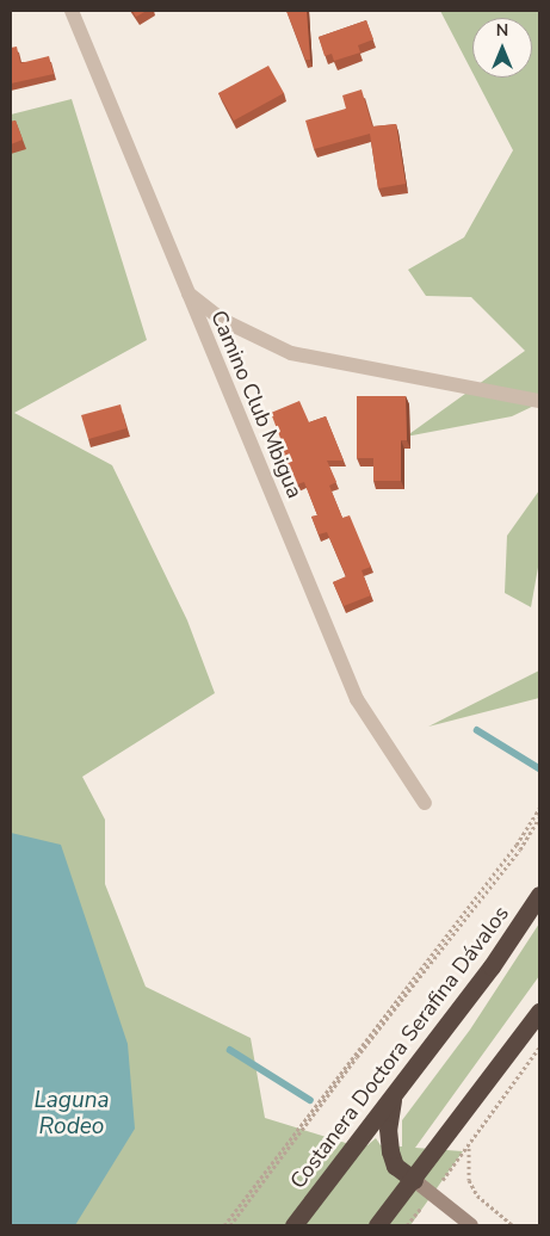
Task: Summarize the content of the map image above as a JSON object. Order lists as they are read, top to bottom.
{
  "streets": {
    "highway": ["Costanera Doctora Serafina Dávalos"],
    "street": ["Camino Club Mbigua"]
  },
  "water": ["Laguna Rodeo"],
  "north": "top"
}
